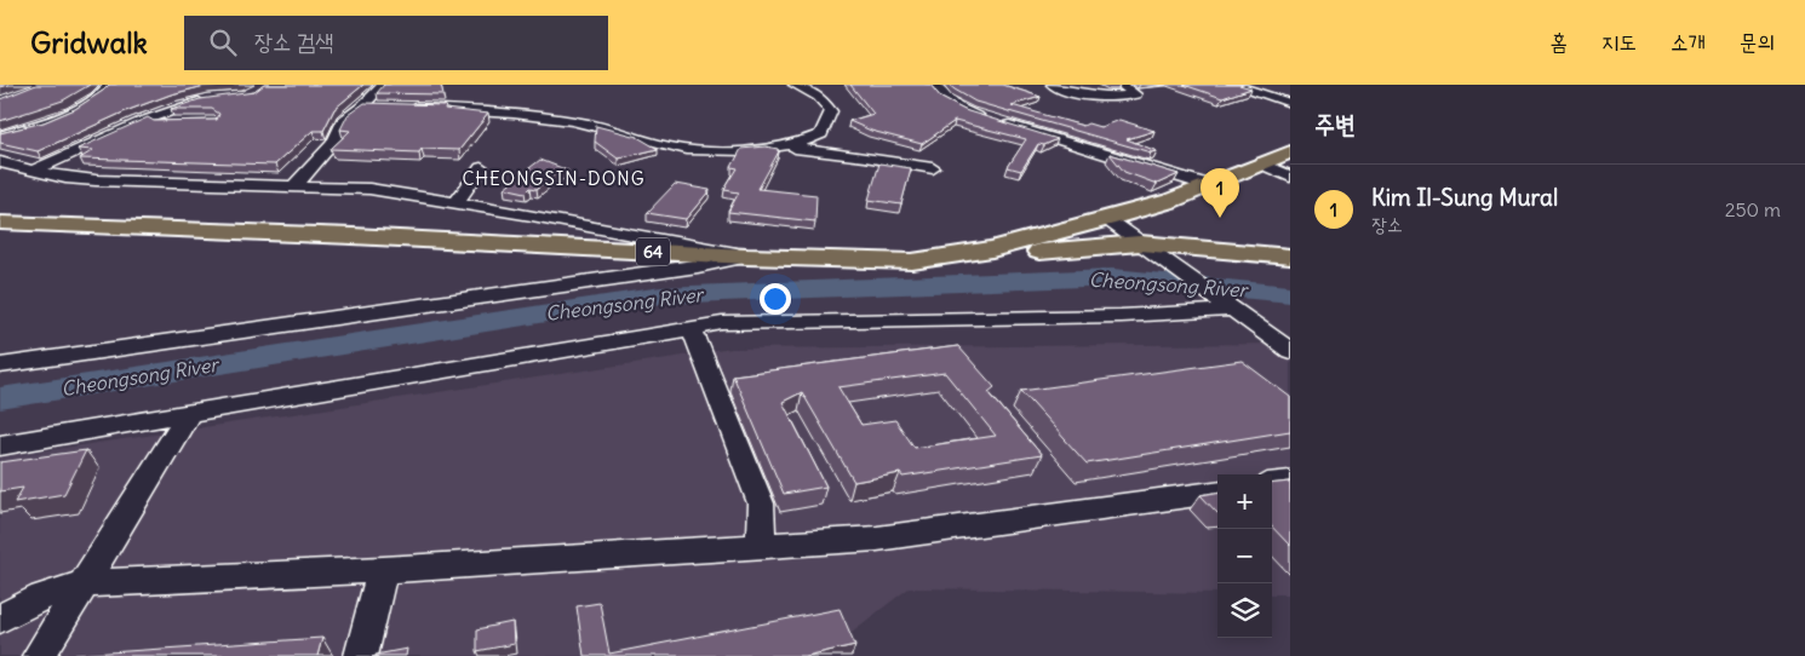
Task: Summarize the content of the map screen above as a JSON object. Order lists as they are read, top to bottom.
{
  "streets": {
    "main road": ["64"]
  },
  "districts": ["CHEONGSIN-DONG"],
  "water": ["Cheongsong River"],
  "page": {
    "header": "Gridwalk",
    "search": "장소 검색",
    "nav": [
      "홈",
      "지도",
      "소개",
      "문의"
    ],
    "heading": "주변",
    "list": [
      {
        "mark": "1",
        "name": "Kim Il-Sung Mural",
        "note": "장소",
        "value": "250 m"
      }
    ],
    "pins": "1",
    "map_buttons": ["+", "−"]
  }
}
